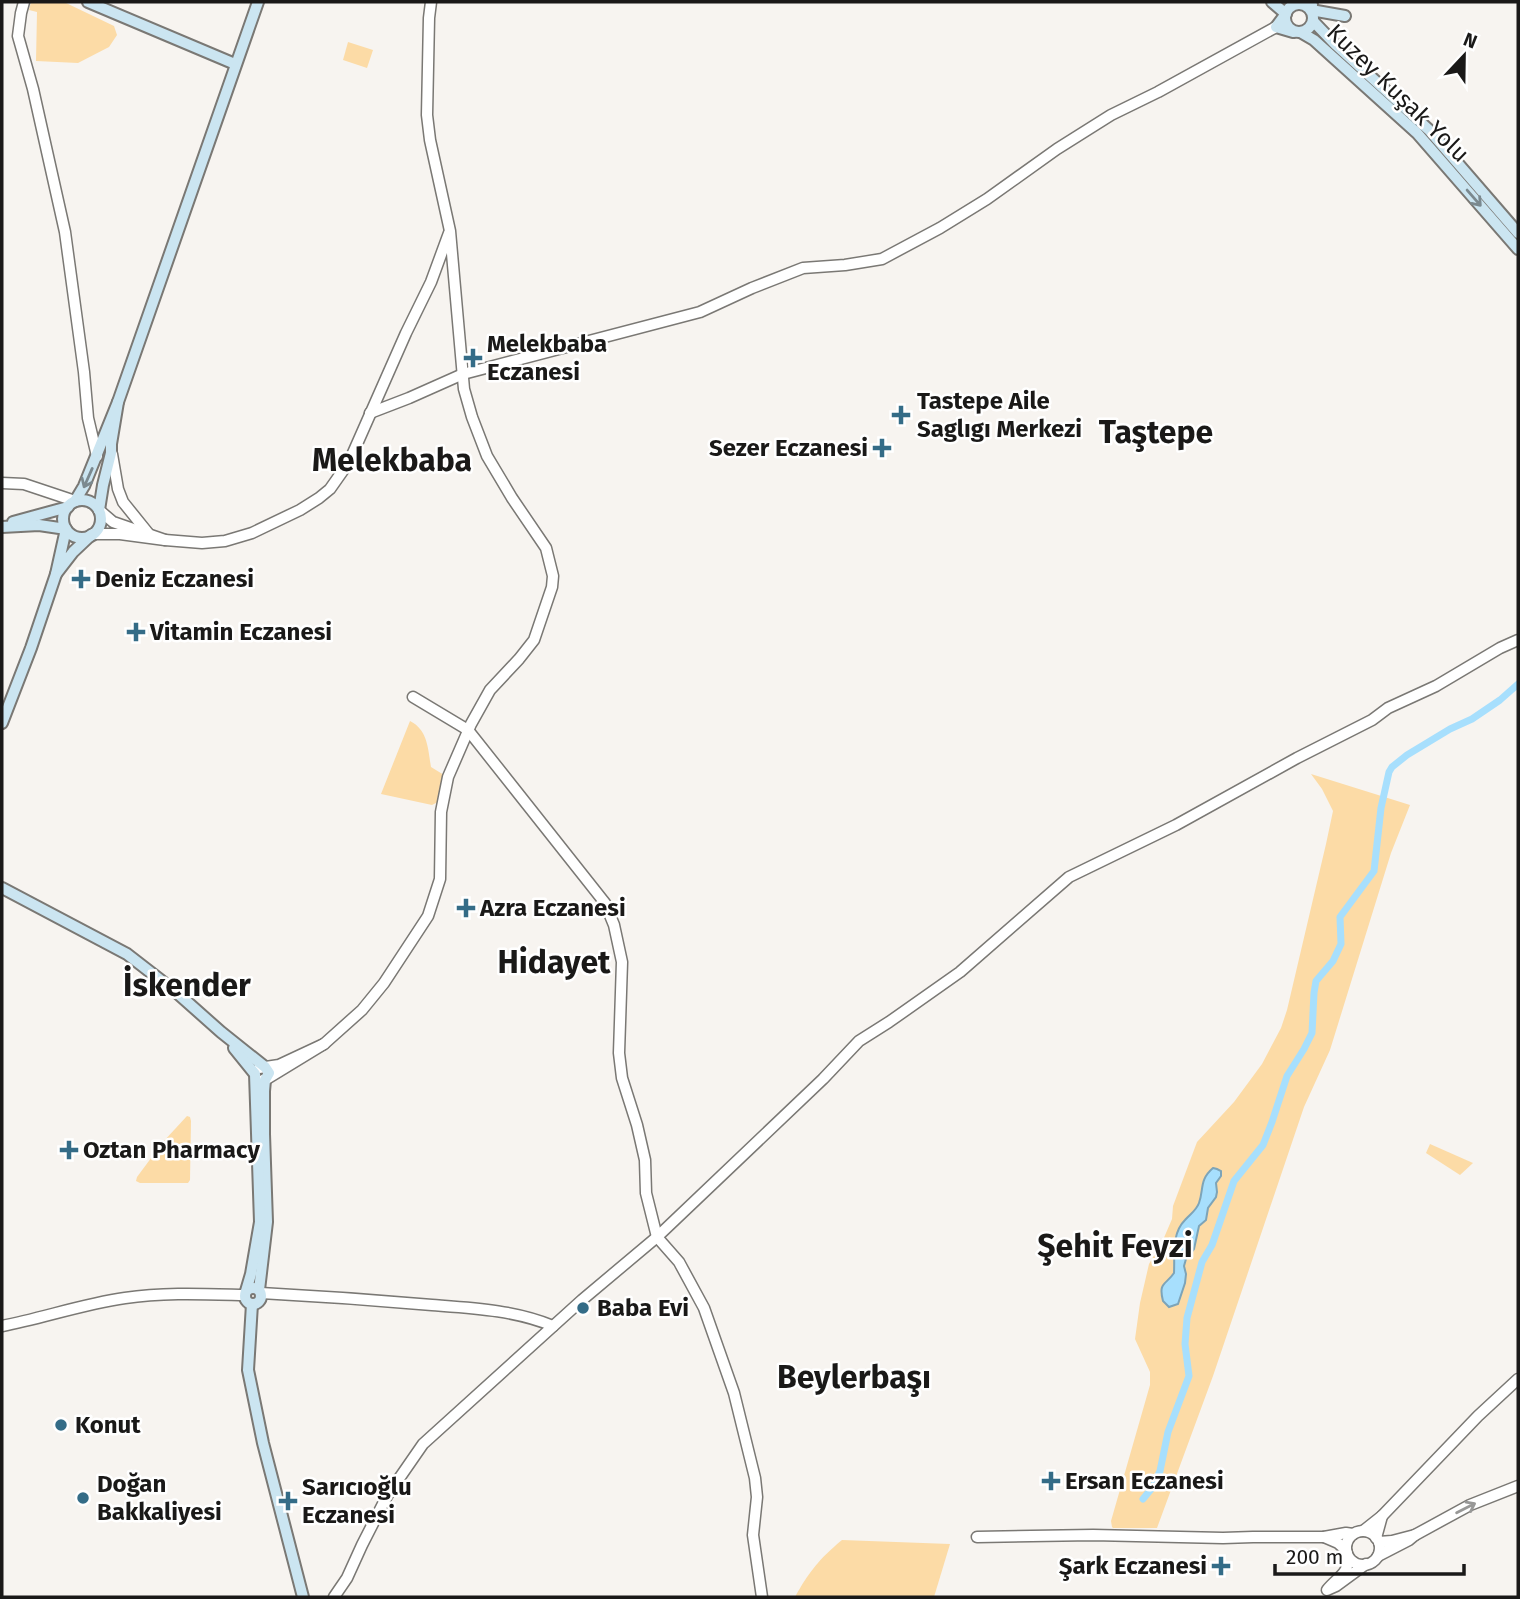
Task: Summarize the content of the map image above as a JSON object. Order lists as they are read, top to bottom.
{
  "streets": {
    "main road": ["Kuzey Kuşak Yolu"]
  },
  "districts": [
    "Taştepe",
    "Melekbaba",
    "Hidayet",
    "İskender",
    "Şehit Feyzi",
    "Beylerbaşı"
  ],
  "places": {
    "health": [
      "Melekbaba Eczanesi",
      "Tastepe Aile Saglıgı Merkezi",
      "Sezer Eczanesi",
      "Deniz Eczanesi",
      "Vitamin Eczanesi",
      "Azra Eczanesi",
      "Oztan Pharmacy",
      "Ersan Eczanesi",
      "Sarıcıoğlu Eczanesi",
      "Şark Eczanesi"
    ],
    "other": ["Baba Evi", "Konut", "Doğan Bakkaliyesi"]
  },
  "scale_bar": "200 m",
  "north": "top"
}
